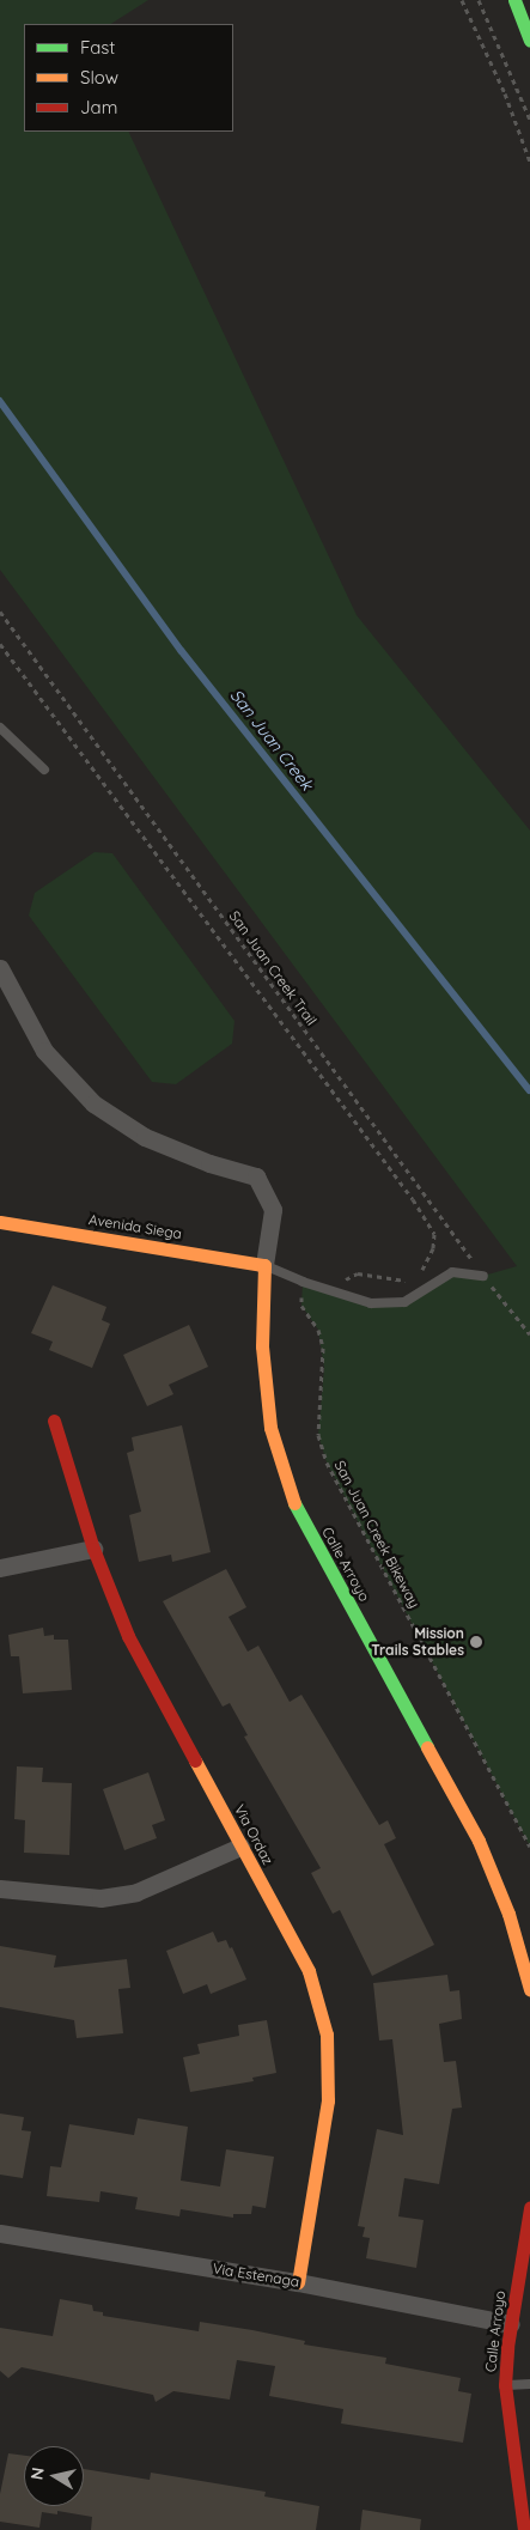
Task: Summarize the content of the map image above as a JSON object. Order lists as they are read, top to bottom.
{
  "streets": {
    "street": [
      "Avenida Siega",
      "Calle Arroyo",
      "Via Ordaz",
      "Via Estenaga"
    ],
    "path": ["San Juan Creek Trail", "San Juan Creek Bikeway"]
  },
  "crossings": [
    ["Avenida Siega", "Calle Arroyo"],
    ["Calle Arroyo", "Via Estenaga"],
    ["Via Ordaz", "Via Estenaga"]
  ],
  "water": ["San Juan Creek"],
  "places": ["Mission Trails Stables"],
  "legend": ["Fast", "Slow", "Jam"],
  "north": "left"
}
